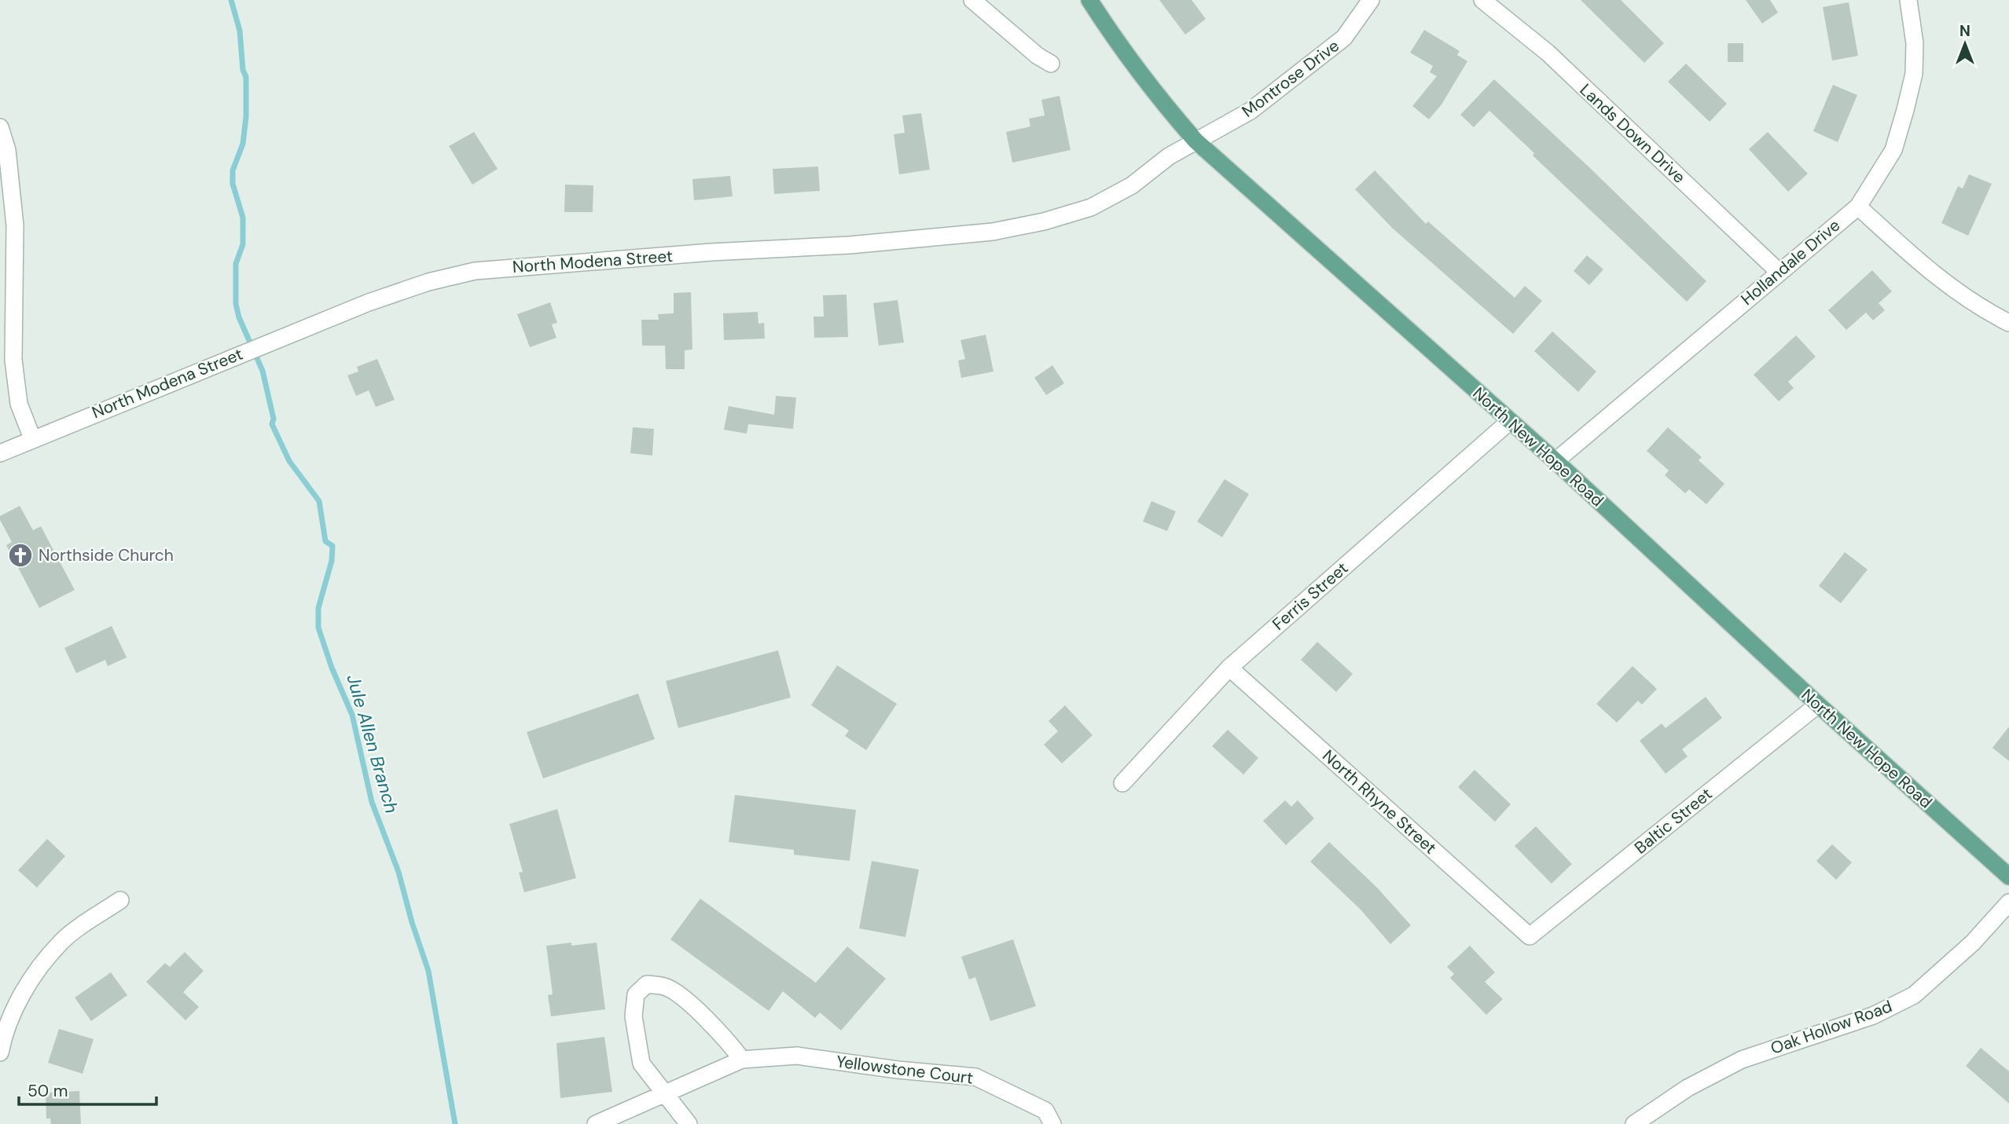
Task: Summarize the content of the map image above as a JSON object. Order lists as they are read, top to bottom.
{
  "streets": {
    "main road": ["North New Hope Road"],
    "street": [
      "Montrose Drive",
      "Lands Down Drive",
      "North Modena Street",
      "Hollandale Drive",
      "Ferris Street",
      "North Rhyne Street",
      "Baltic Street",
      "Oak Hollow Road",
      "Yellowstone Court"
    ]
  },
  "crossings": [
    ["Montrose Drive", "North Modena Street"],
    ["Montrose Drive", "North New Hope Road"],
    ["Lands Down Drive", "Hollandale Drive"],
    ["North Modena Street", "North New Hope Road"],
    ["Hollandale Drive", "North New Hope Road"],
    ["North New Hope Road", "Ferris Street"],
    ["North New Hope Road", "Baltic Street"],
    ["Ferris Street", "North Rhyne Street"],
    ["North Rhyne Street", "Baltic Street"]
  ],
  "water": ["Jule Allen Branch"],
  "places": {
    "church": ["Northside Church"]
  },
  "scale_bar": "50 m",
  "north": "top"
}
